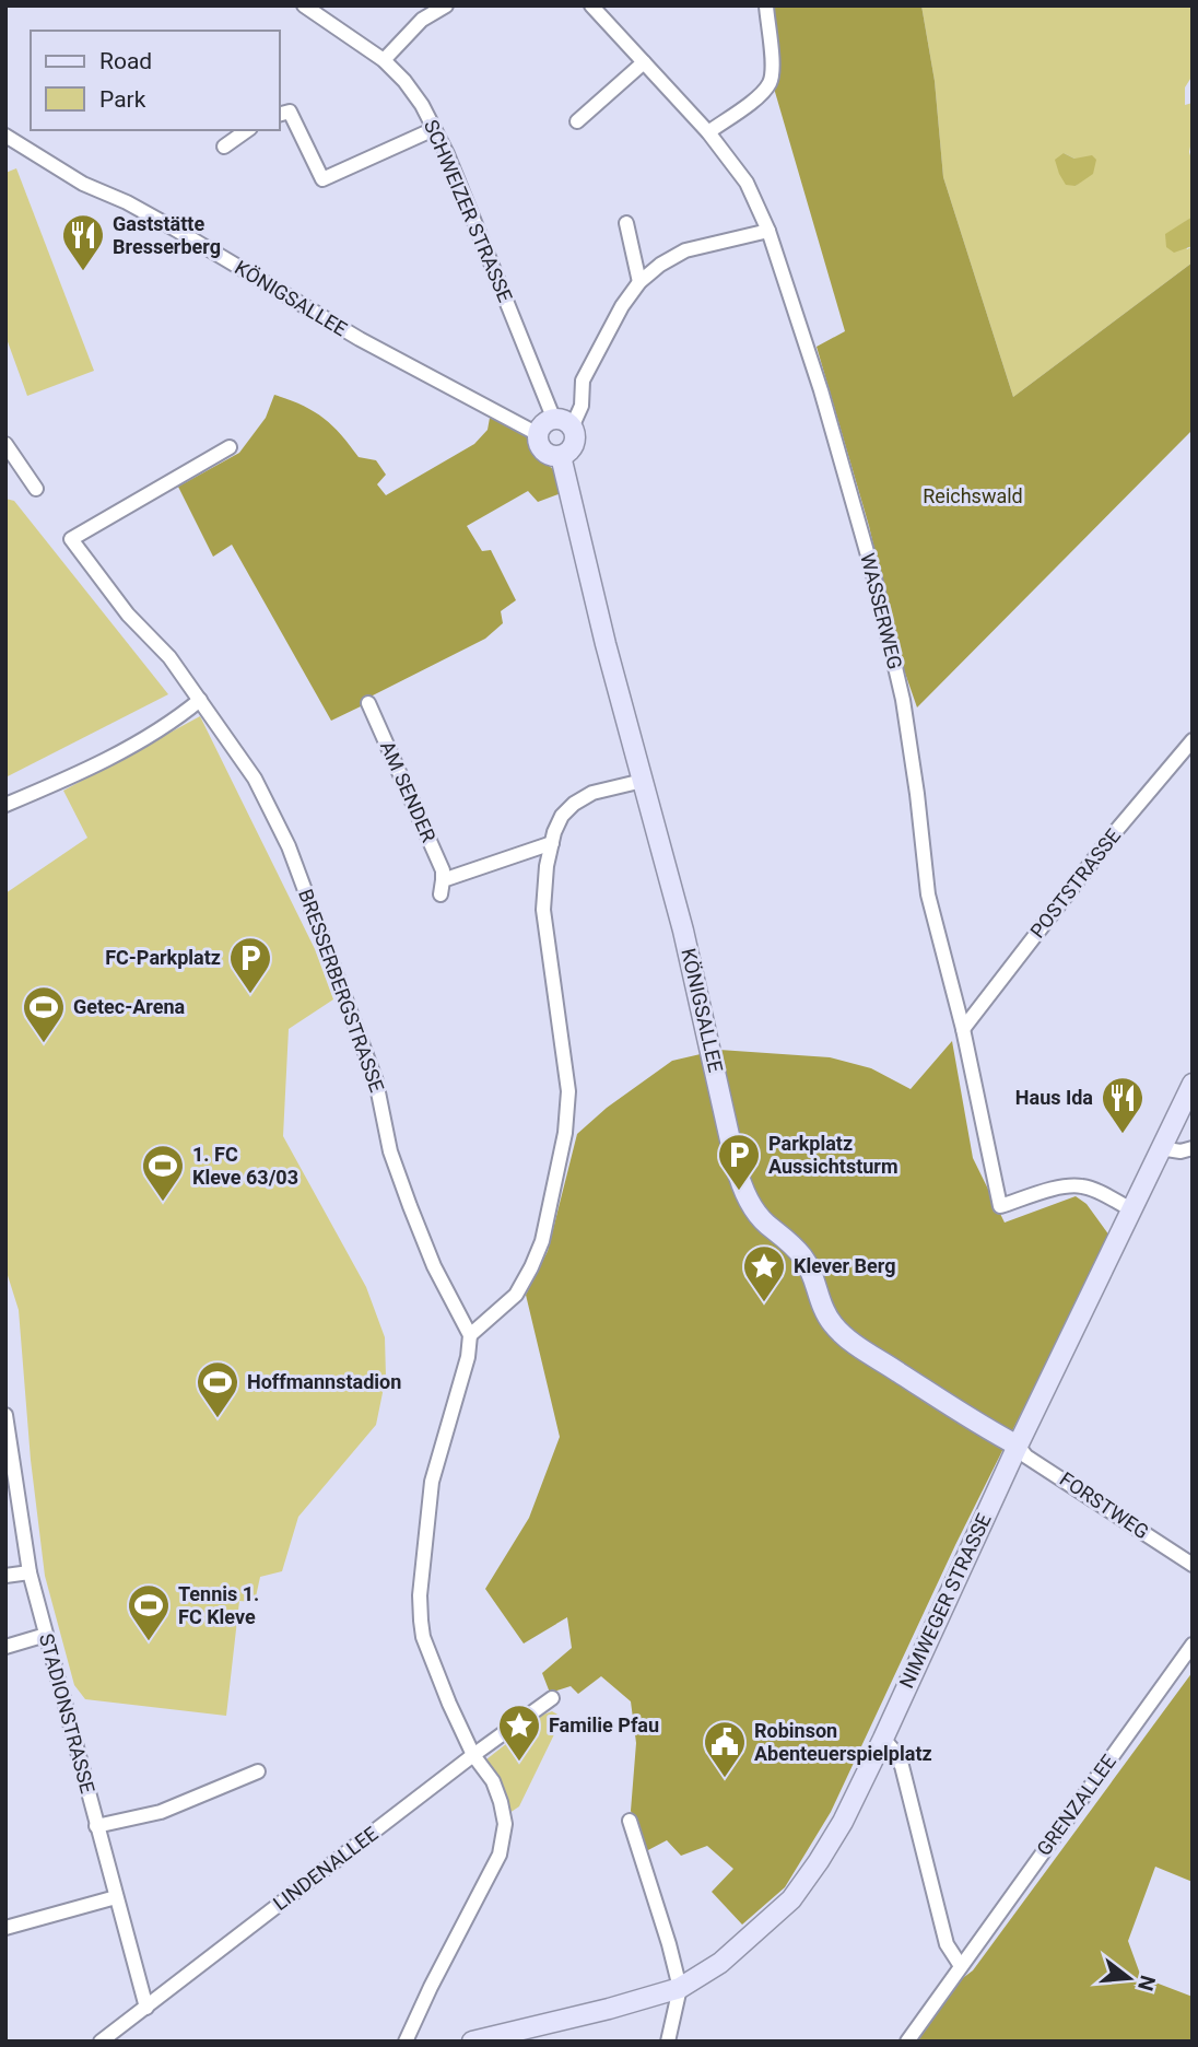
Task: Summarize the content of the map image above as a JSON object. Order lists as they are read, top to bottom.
{
  "streets": {
    "main road": ["KÖNIGSALLEE", "NIMWEGER STRASSE"],
    "street": [
      "SCHWEIZER STRASSE",
      "WASSERWEG",
      "AM SENDER",
      "POSTSTRASSE",
      "BRESSERBERGSTRASSE",
      "FORSTWEG",
      "STADIONSTRASSE",
      "GRENZALLEE",
      "LINDENALLEE"
    ]
  },
  "crossings": [
    ["SCHWEIZER STRASSE", "KÖNIGSALLEE"],
    ["KÖNIGSALLEE", "FORSTWEG"],
    ["KÖNIGSALLEE", "NIMWEGER STRASSE"],
    ["WASSERWEG", "POSTSTRASSE"],
    ["WASSERWEG", "NIMWEGER STRASSE"],
    ["FORSTWEG", "NIMWEGER STRASSE"],
    ["STADIONSTRASSE", "LINDENALLEE"]
  ],
  "parks": ["Reichswald"],
  "places": {
    "restaurant": ["Gaststätte Bresserberg", "Haus Ida"],
    "parking": ["FC-Parkplatz", "Parkplatz Aussichtsturm"],
    "sports": [
      "Getec-Arena",
      "1. FC Kleve 63/03",
      "Hoffmannstadion",
      "Tennis 1. FC Kleve"
    ],
    "place": ["Klever Berg", "Familie Pfau"],
    "public building": ["Robinson Abenteuerspielplatz"]
  },
  "legend": ["Road", "Park"],
  "north": "right"
}
